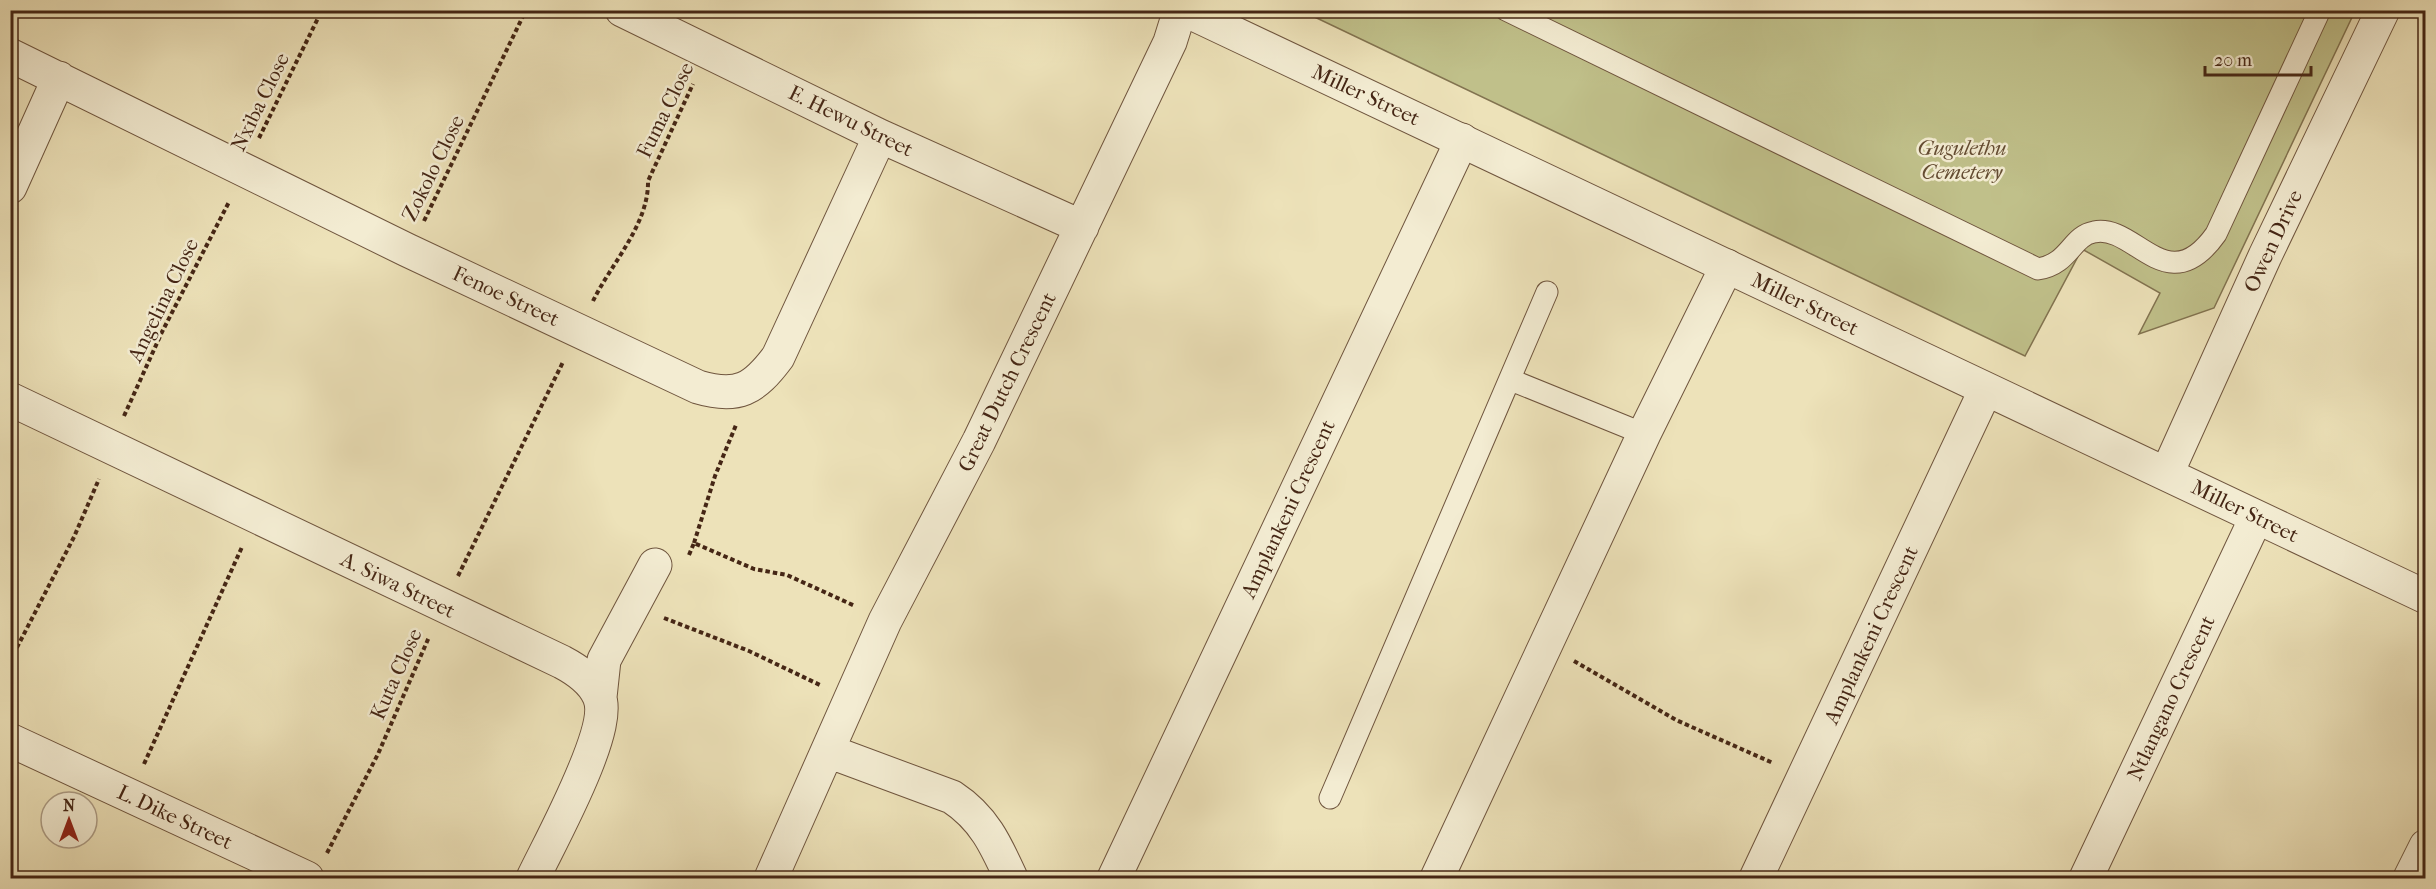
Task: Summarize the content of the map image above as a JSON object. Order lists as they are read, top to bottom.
{
  "streets": {
    "street": [
      "Miller Street",
      "E. Hewu Street",
      "Owen Drive",
      "Fenoe Street",
      "Great Dutch Crescent",
      "Amplankeni Crescent",
      "A. Siwa Street",
      "Ntlangano Crescent",
      "L. Dike Street"
    ],
    "path": [
      "Nxiba Close",
      "Fuma Close",
      "Zokolo Close",
      "Angelina Close",
      "Kuta Close"
    ]
  },
  "crossings": [
    ["Miller Street", "Owen Drive"],
    ["Miller Street", "Amplankeni Crescent"],
    ["Miller Street", "Ntlangano Crescent"],
    ["Nxiba Close", "Fenoe Street"],
    ["Nxiba Close", "Angelina Close"],
    ["Fuma Close", "E. Hewu Street"],
    ["Fuma Close", "Fenoe Street"],
    ["Fuma Close", "Kuta Close"],
    ["E. Hewu Street", "Great Dutch Crescent"],
    ["Fenoe Street", "Angelina Close"],
    ["Fenoe Street", "Kuta Close"],
    ["Angelina Close", "A. Siwa Street"],
    ["A. Siwa Street", "Kuta Close"],
    ["Kuta Close", "L. Dike Street"]
  ],
  "parks": ["Gugulethu Cemetery"],
  "scale_bar": "20 m",
  "north": "top"
}
